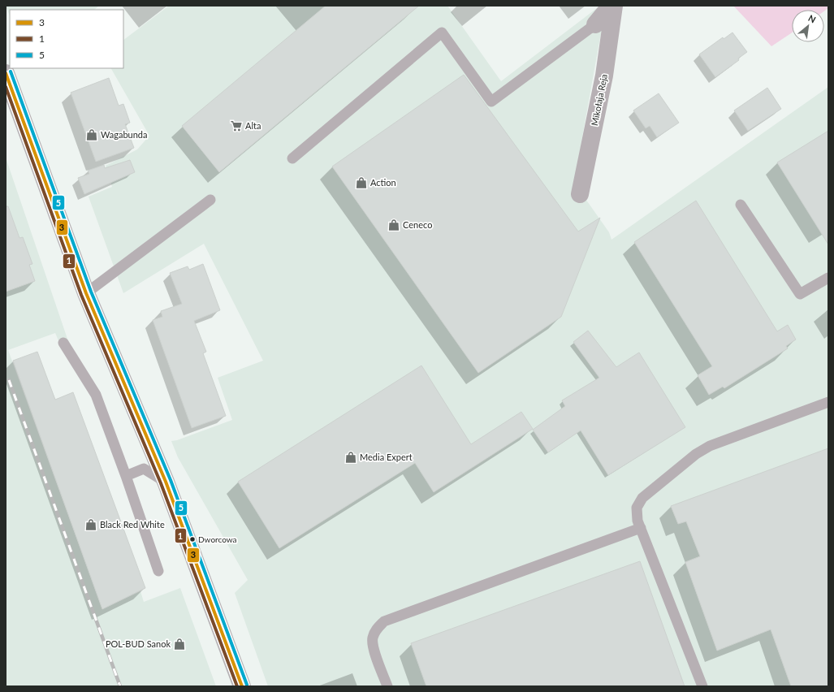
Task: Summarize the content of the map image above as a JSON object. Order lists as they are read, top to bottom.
{
  "streets": {
    "street": ["Mikołaja Reja"]
  },
  "places": {
    "supermarket": ["Alta"],
    "shop": [
      "Wagabunda",
      "Action",
      "Ceneco",
      "Media Expert",
      "Black Red White",
      "POL-BUD Sanok"
    ],
    "other": ["Dworcowa"]
  },
  "lines": ["transit line 5", "transit line 3", "transit line 1"],
  "legend": ["3", "1", "5"],
  "north": "top right"
}
